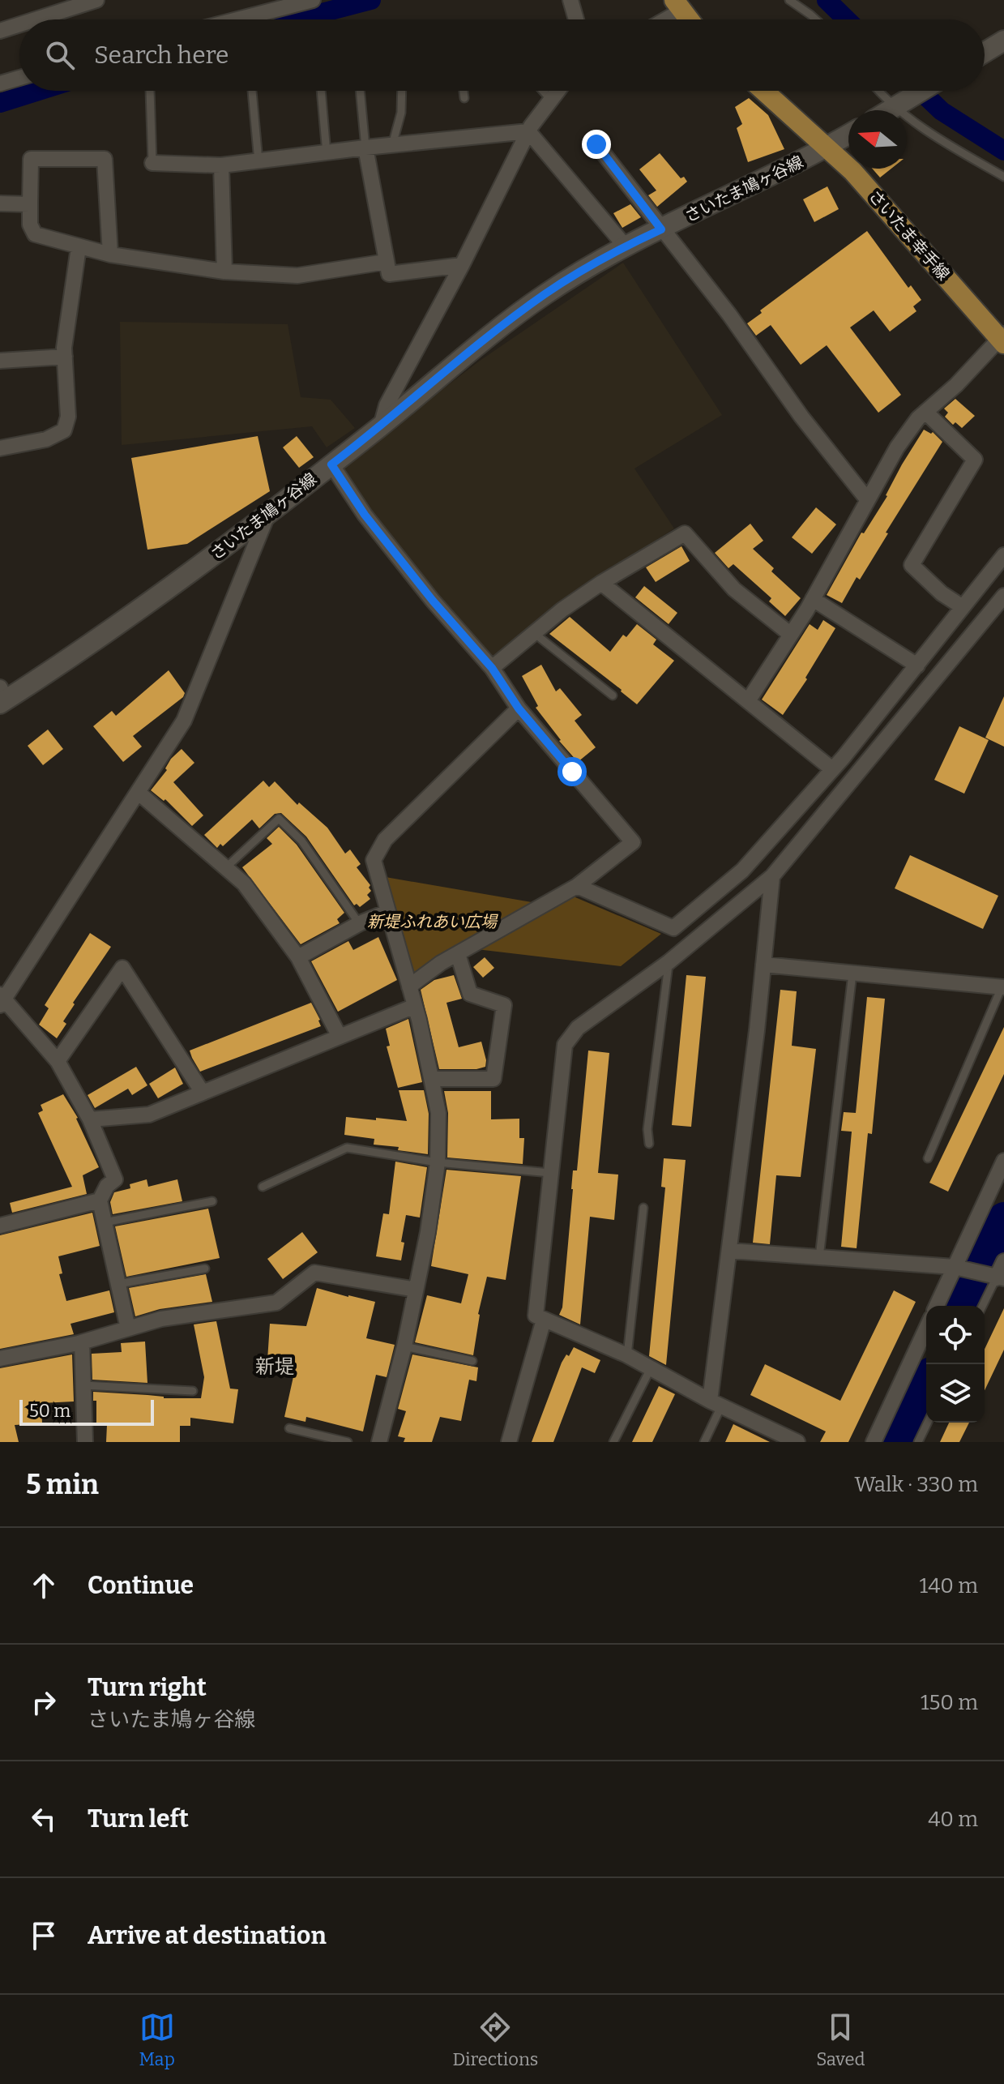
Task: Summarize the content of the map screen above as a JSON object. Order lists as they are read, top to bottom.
{
  "streets": {
    "main road": ["さいたま鳩ヶ谷線", "さいたま幸手線"]
  },
  "crossings": [
    ["さいたま鳩ヶ谷線", "さいたま幸手線"]
  ],
  "districts": ["新堤"],
  "parks": ["新堤ふれあい広場"],
  "scale_bar": "50 m",
  "north": "left",
  "page": {
    "search": "Search here",
    "scale": "50 m",
    "heading": ["5 min", "Walk · 330 m"],
    "list": [
      ["Continue", "140 m"],
      ["Turn right", "さいたま鳩ヶ谷線", "150 m"],
      ["Turn left", "40 m"],
      "Arrive at destination"
    ],
    "nav": ["Map", "Directions", "Saved"]
  }
}
